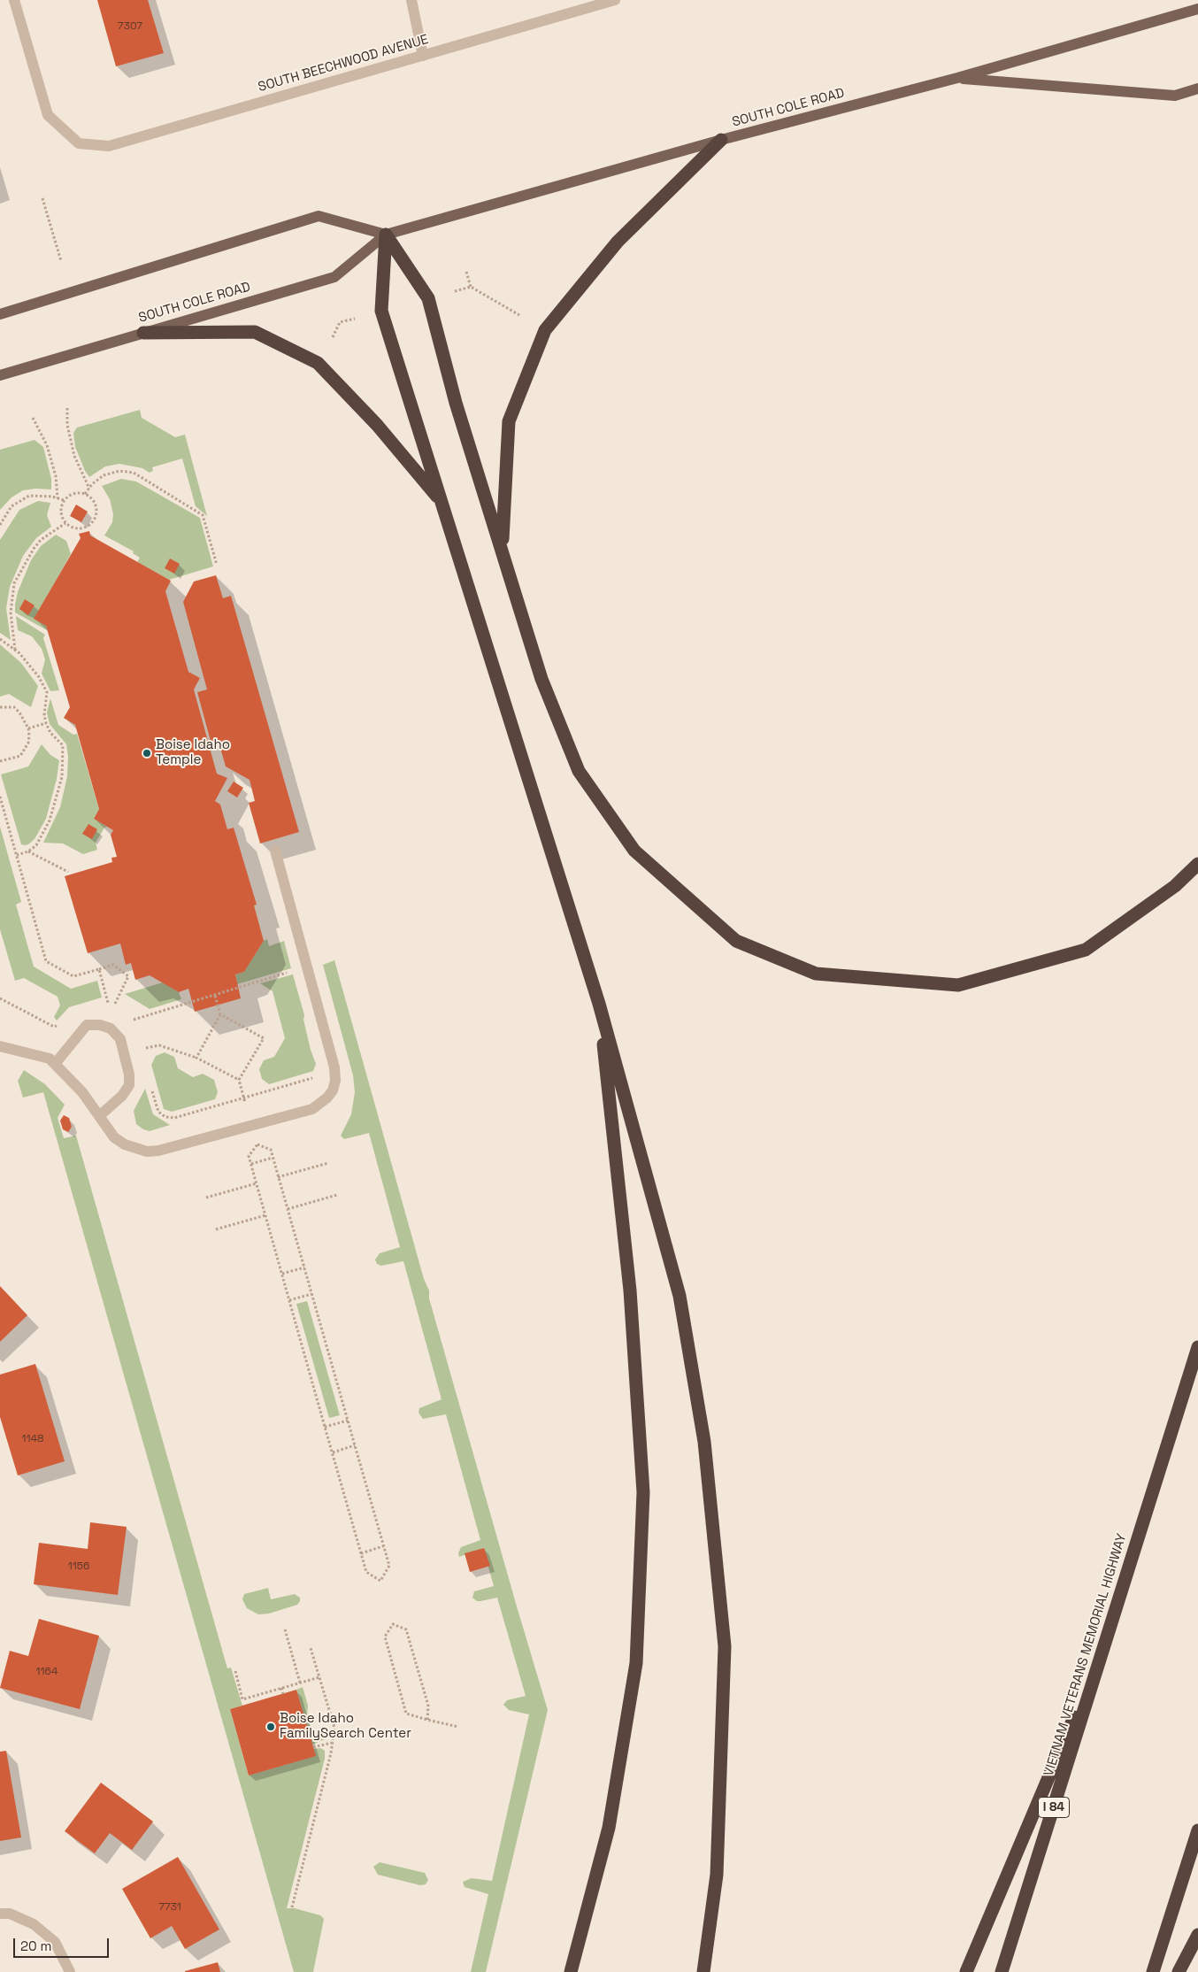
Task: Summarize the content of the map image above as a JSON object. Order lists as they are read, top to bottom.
{
  "streets": {
    "highway": ["VIETNAM VETERANS MEMORIAL HIGHWAY", "I 84"],
    "main road": ["SOUTH COLE ROAD"],
    "street": ["SOUTH BEECHWOOD AVENUE"]
  },
  "places": ["Boise Idaho Temple", "Boise Idaho FamilySearch Center"],
  "house_numbers": [
    "7307",
    "1148",
    "1156",
    "1164",
    "7731"
  ],
  "scale_bar": "20 m"
}
